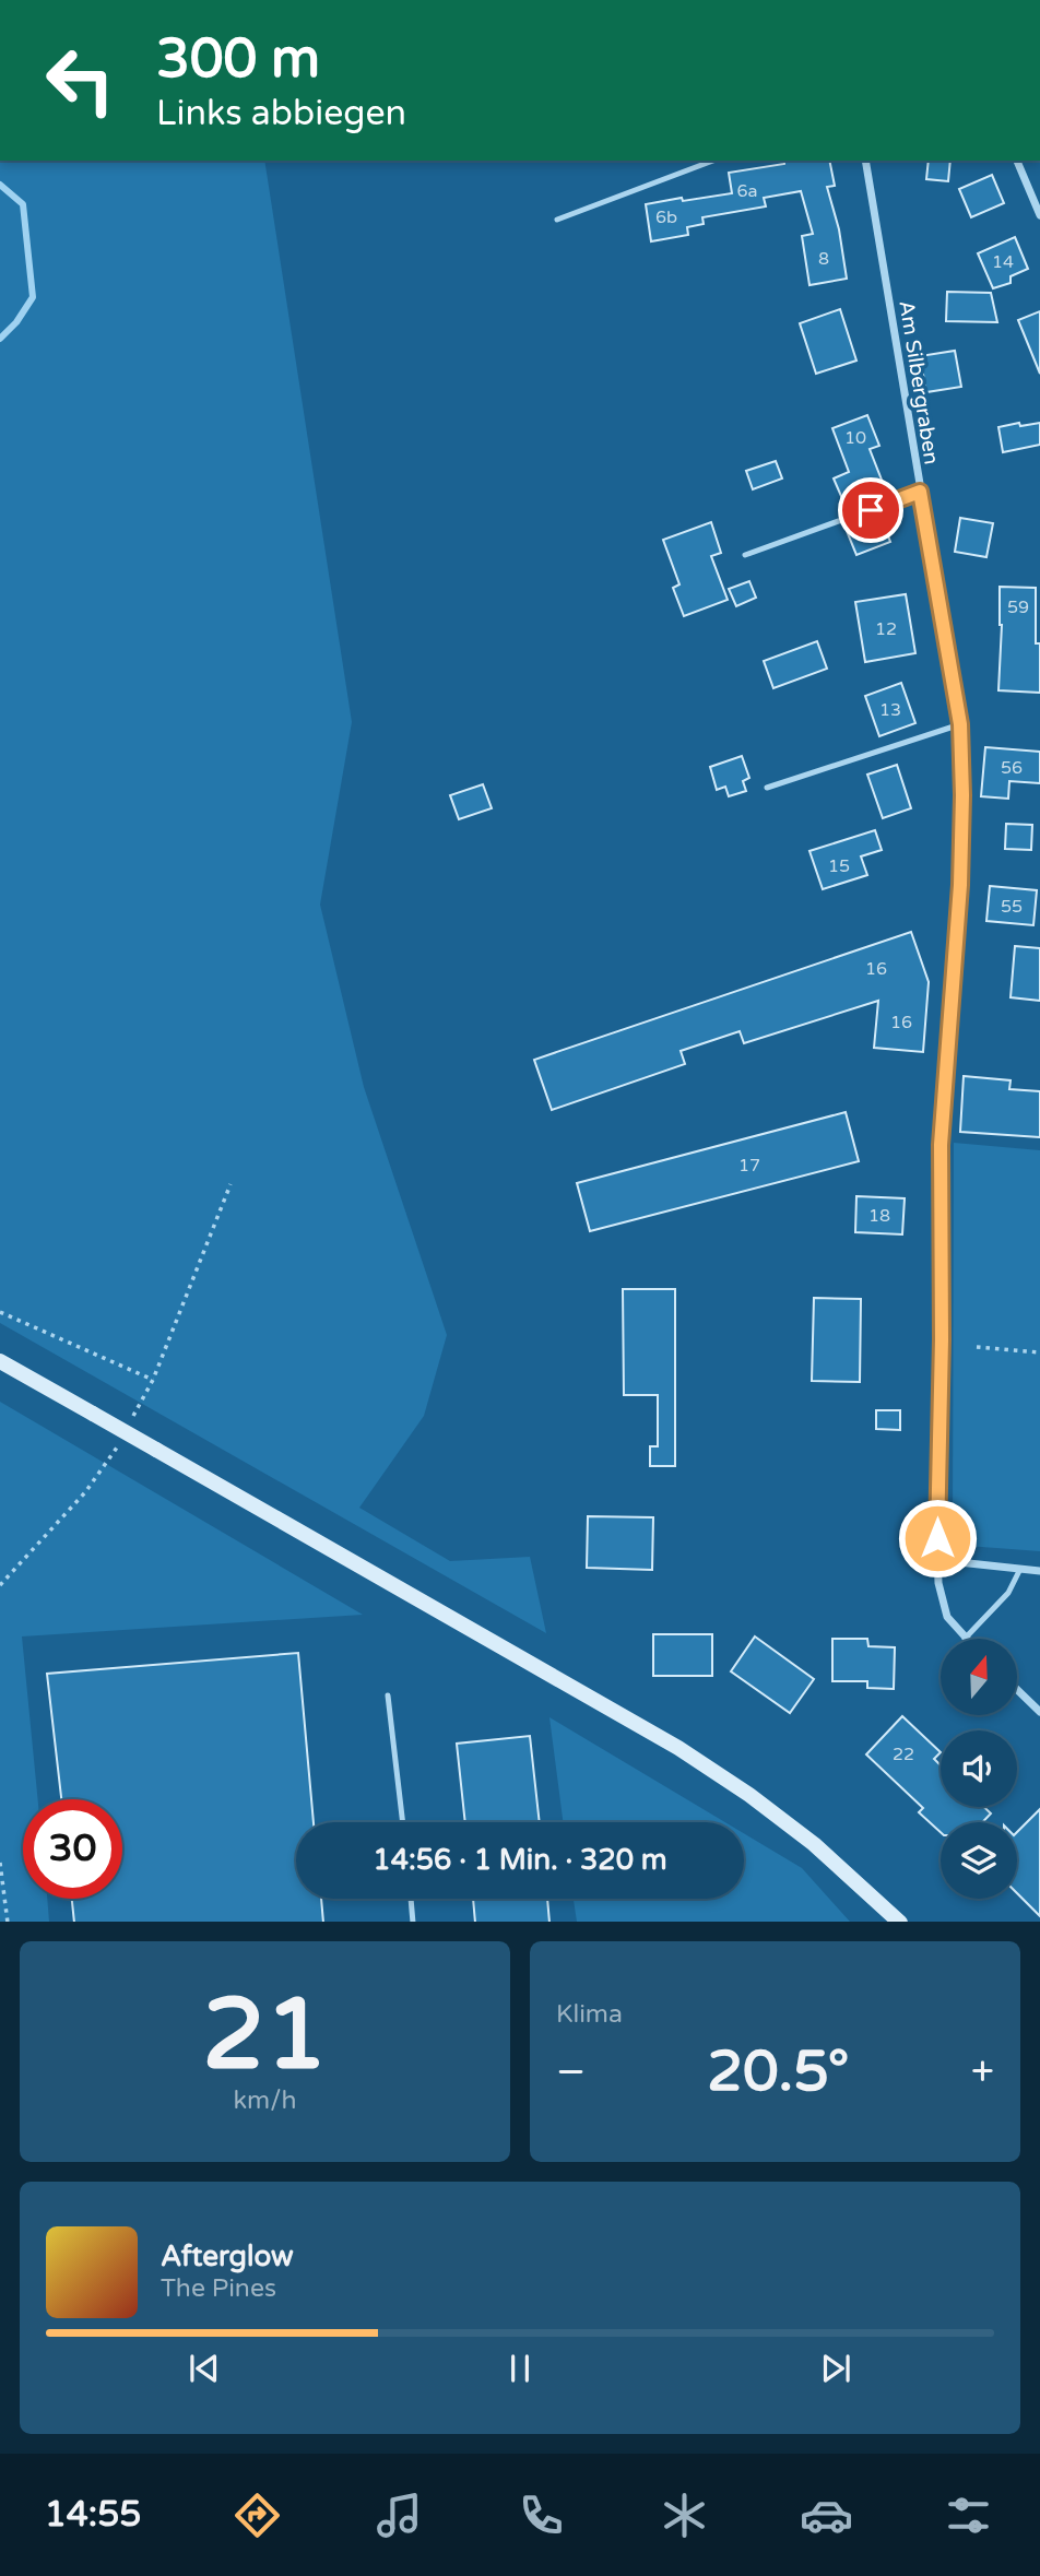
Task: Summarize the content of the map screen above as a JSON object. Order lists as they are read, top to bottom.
{
  "streets": {
    "street": ["Am Silbergraben"]
  },
  "house_numbers": [
    "6a",
    "6b",
    "8",
    "14",
    "10",
    "59",
    "12",
    "13",
    "56",
    "15",
    "55",
    "16",
    "16",
    "17",
    "18",
    "22"
  ],
  "north": "top",
  "page": {
    "turn": ["300 m", "Links abbiegen"],
    "limit": "30",
    "trip": "14:56 · 1 Min. · 320 m",
    "tile": [
      ["21", "km/h"],
      "Klima"
    ],
    "heat": ["−", "20.5°", "+"],
    "song": ["Afterglow", "The Pines"],
    "tabs": "14:55"
  }
}
